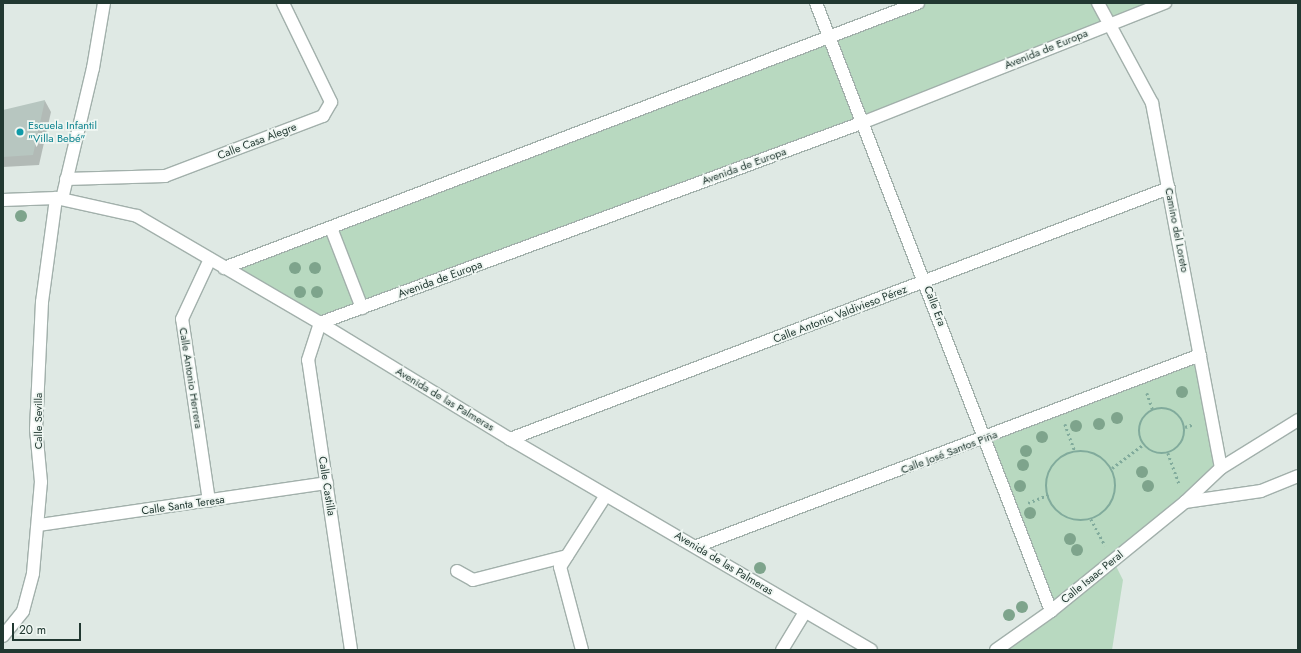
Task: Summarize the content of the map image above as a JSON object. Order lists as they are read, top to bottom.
{
  "streets": {
    "street": [
      "Avenida de Europa",
      "Calle Casa Alegre",
      "Camino del Loreto",
      "Calle Era",
      "Calle Antonio Valdivieso Pérez",
      "Calle Antonio Herrera",
      "Avenida de las Palmeras",
      "Calle Sevilla",
      "Calle José Santos Piña",
      "Calle Castilla",
      "Calle Santa Teresa",
      "Calle Isaac Peral"
    ]
  },
  "crossings": [
    ["Avenida de Europa", "Camino del Loreto"],
    ["Avenida de Europa", "Calle Era"],
    ["Avenida de Europa", "Avenida de las Palmeras"],
    ["Avenida de Europa", "Calle Castilla"],
    ["Calle Casa Alegre", "Calle Sevilla"],
    ["Camino del Loreto", "Calle Antonio Valdivieso Pérez"],
    ["Camino del Loreto", "Calle José Santos Piña"],
    ["Camino del Loreto", "Calle Isaac Peral"],
    ["Calle Era", "Calle Antonio Valdivieso Pérez"],
    ["Calle Era", "Calle José Santos Piña"],
    ["Calle Era", "Calle Isaac Peral"],
    ["Calle Antonio Valdivieso Pérez", "Avenida de las Palmeras"],
    ["Calle Antonio Herrera", "Avenida de las Palmeras"],
    ["Calle Antonio Herrera", "Calle Santa Teresa"],
    ["Avenida de las Palmeras", "Calle Sevilla"],
    ["Avenida de las Palmeras", "Calle José Santos Piña"],
    ["Avenida de las Palmeras", "Calle Castilla"],
    ["Calle Sevilla", "Calle Santa Teresa"],
    ["Calle Castilla", "Calle Santa Teresa"]
  ],
  "places": ["Escuela Infantil \"Villa Bebé\""],
  "scale_bar": "20 m"
}
